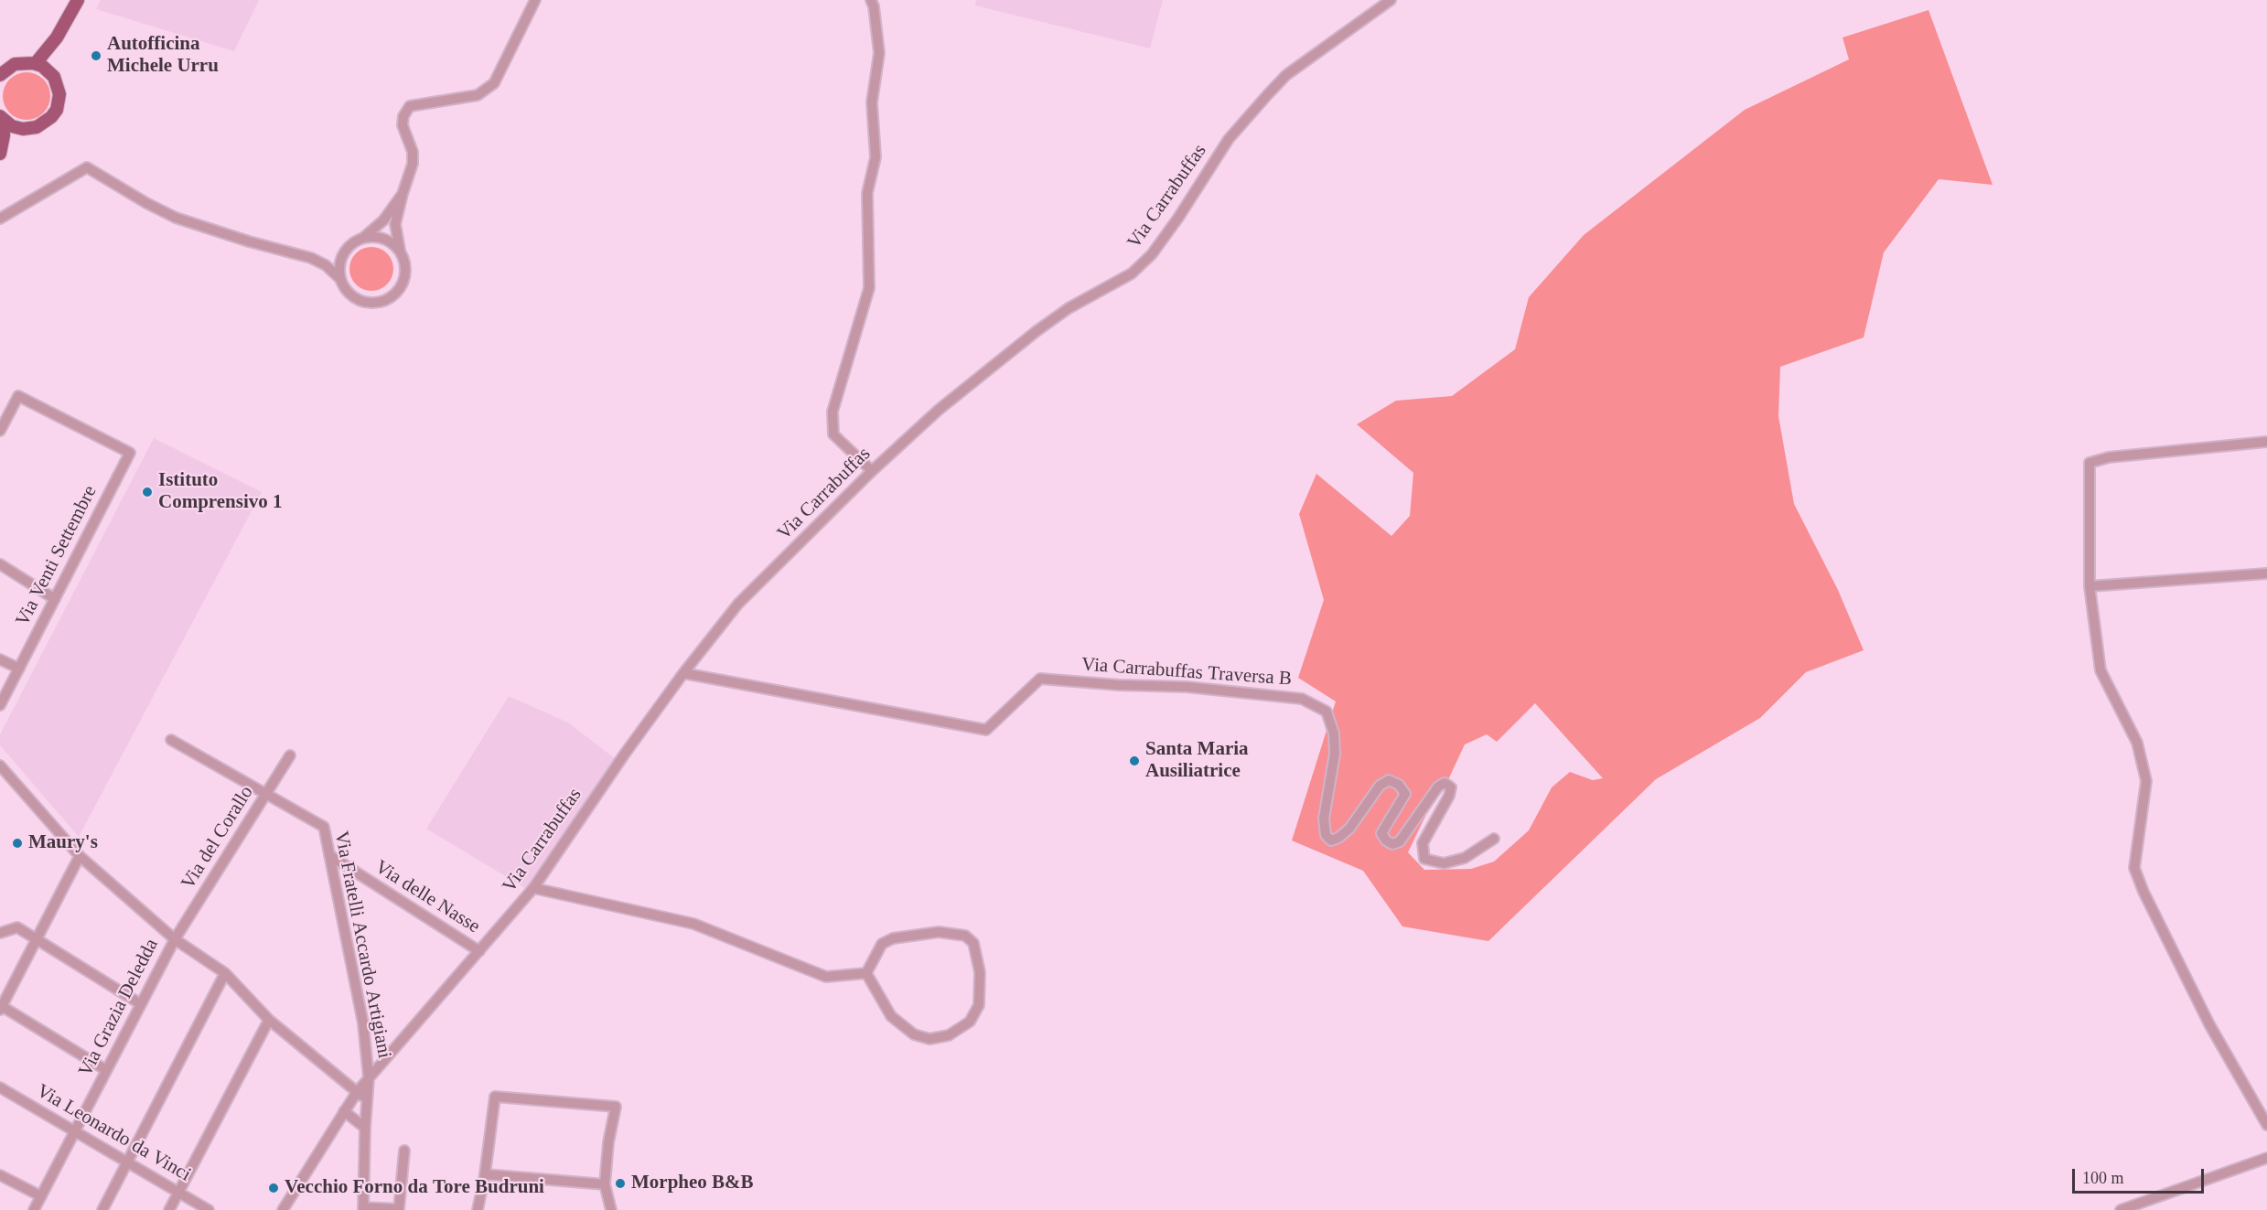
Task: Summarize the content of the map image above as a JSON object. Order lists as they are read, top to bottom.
{
  "streets": {
    "street": [
      "Via Carrabuffas",
      "Via Venti Settembre",
      "Via Carrabuffas Traversa B",
      "Via del Corallo",
      "Via delle Nasse",
      "Via Fratelli Accardo Artigiani",
      "Via Grazia Deledda",
      "Via Leonardo da Vinci"
    ]
  },
  "crossings": [
    ["Via Carrabuffas", "Via Carrabuffas Traversa B"],
    ["Via Carrabuffas", "Via delle Nasse"],
    ["Via Carrabuffas", "Via Fratelli Accardo Artigiani"],
    ["Via del Corallo", "Via Fratelli Accardo Artigiani"],
    ["Via del Corallo", "Via Grazia Deledda"],
    ["Via delle Nasse", "Via Fratelli Accardo Artigiani"],
    ["Via Grazia Deledda", "Via Leonardo da Vinci"]
  ],
  "places": [
    "Autofficina Michele Urru",
    "Istituto Comprensivo 1",
    "Santa Maria Ausiliatrice",
    "Maury's",
    "Morpheo B&B",
    "Vecchio Forno da Tore Budruni"
  ],
  "scale_bar": "100 m"
}
